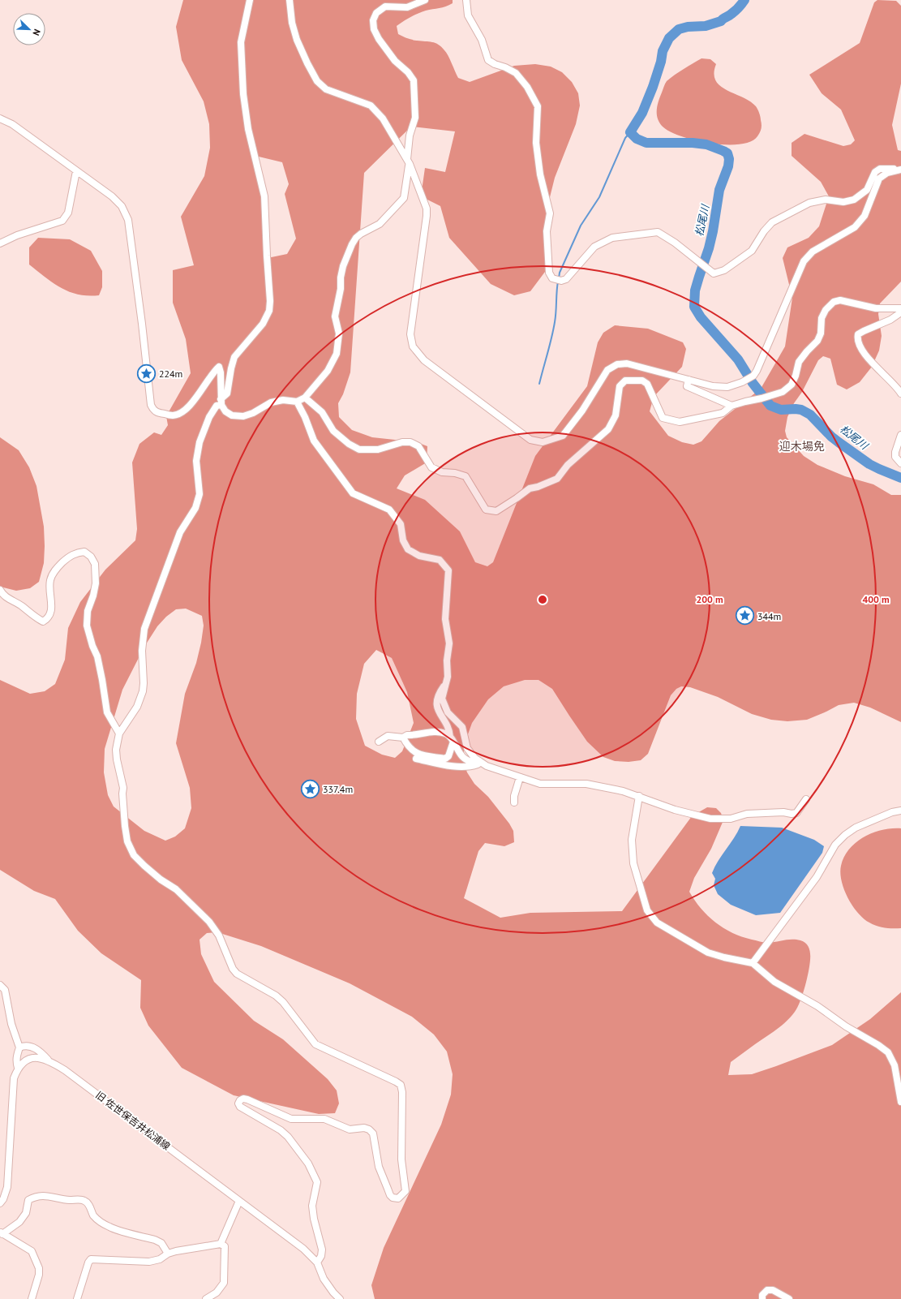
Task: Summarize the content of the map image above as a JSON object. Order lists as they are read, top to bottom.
{
  "streets": {
    "street": ["旧 佐世保吉井松浦線"]
  },
  "districts": ["迎木場免"],
  "water": ["松尾川"],
  "places": {
    "place": ["224m", "344m", "337.4m"]
  },
  "north": "bottom right",
  "rings": ["200 m", "400 m"]
}
